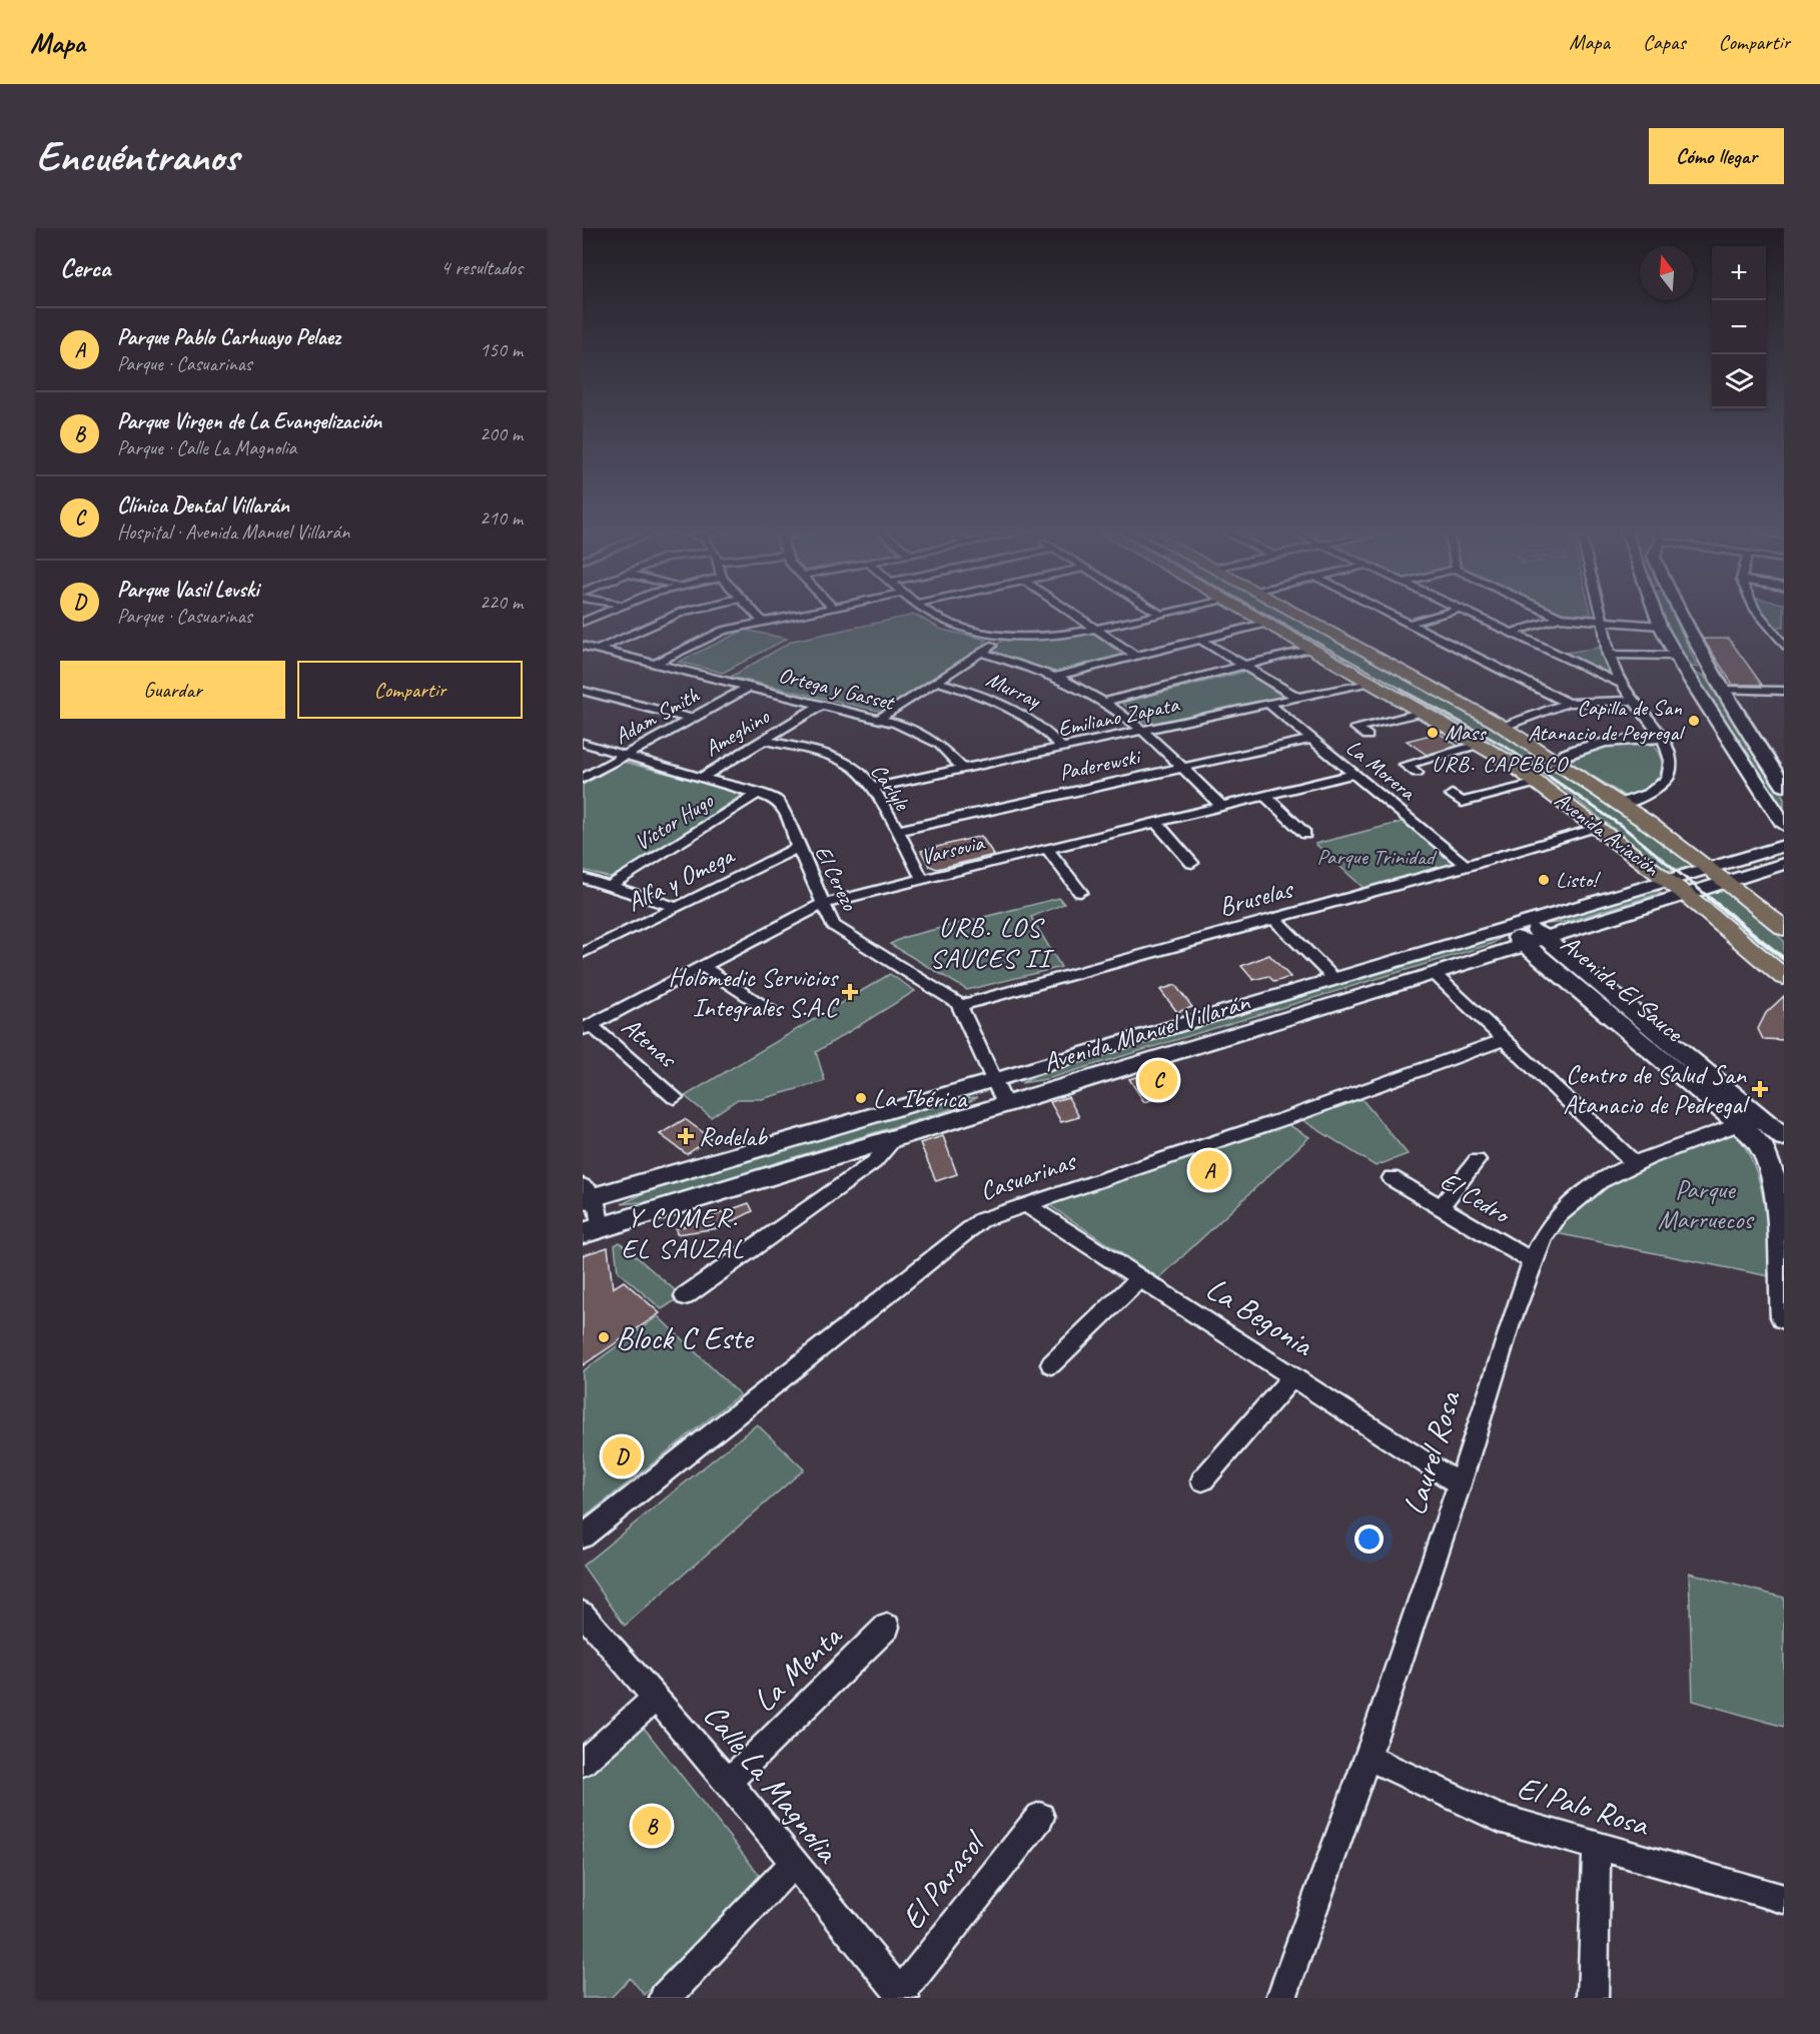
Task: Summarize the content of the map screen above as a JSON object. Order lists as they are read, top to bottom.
{
  "streets": {
    "main road": ["Avenida Aviación", "Avenida El Sauce", "Avenida Manuel Villarán"],
    "street": [
      "Ortega y Gasset",
      "Murray",
      "Adam Smith",
      "Emiliano Zapata",
      "Ameghino",
      "Paderewski",
      "La Morera",
      "Carlyle",
      "Víctor Hugo",
      "Varsovia",
      "El Cerezo",
      "Alfa y Omega",
      "Bruselas",
      "Atenas",
      "Casuarinas",
      "El Cedro",
      "La Begonia",
      "Laurel Rosa",
      "La Menta",
      "Calle La Magnolia",
      "El Palo Rosa",
      "El Parasol"
    ]
  },
  "crossings": [
    ["Ortega y Gasset", "Adam Smith"],
    ["Ortega y Gasset", "Emiliano Zapata"],
    ["Ortega y Gasset", "Ameghino"],
    ["Murray", "Emiliano Zapata"],
    ["Adam Smith", "El Cerezo"],
    ["Emiliano Zapata", "La Morera"],
    ["Emiliano Zapata", "Carlyle"],
    ["Emiliano Zapata", "Avenida Aviación"],
    ["Ameghino", "Carlyle"],
    ["Ameghino", "El Cerezo"],
    ["Paderewski", "La Morera"],
    ["Paderewski", "Carlyle"],
    ["La Morera", "Varsovia"],
    ["La Morera", "Bruselas"],
    ["Carlyle", "Varsovia"],
    ["Víctor Hugo", "El Cerezo"],
    ["Avenida Aviación", "Bruselas"],
    ["Avenida Aviación", "Avenida Manuel Villarán"],
    ["Varsovia", "El Cerezo"],
    ["Varsovia", "Atenas"],
    ["El Cerezo", "Alfa y Omega"],
    ["El Cerezo", "Bruselas"],
    ["El Cerezo", "Avenida Manuel Villarán"],
    ["Avenida El Sauce", "Avenida Manuel Villarán"],
    ["Avenida El Sauce", "Laurel Rosa"],
    ["Casuarinas", "La Begonia"],
    ["El Cedro", "Laurel Rosa"],
    ["La Begonia", "Laurel Rosa"],
    ["Laurel Rosa", "El Palo Rosa"],
    ["La Menta", "Calle La Magnolia"],
    ["Calle La Magnolia", "El Parasol"]
  ],
  "districts": ["URB. CAPEBCO", "URB. LOS SAUCES II", "Y COMER. EL SAUZAL"],
  "parks": ["Parque Trinidad", "Parque Marruecos"],
  "places": {
    "other": [
      "Capilla de San Atanacio de Pegregal",
      "Mass",
      "Listo!",
      "La Ibérica",
      "Block C Este"
    ],
    "health": ["Holomedic Servicios Integrales S.A.C", "Centro de Salud San Atanacio de Pedregal", "Rodelab"]
  },
  "north": "top",
  "page": {
    "header": "Mapa",
    "nav": ["Mapa", "Capas", "Compartir"],
    "buttons": [
      "Cómo llegar",
      ["Guardar", "Compartir"]
    ],
    "title": "Encuéntranos",
    "heading": ["Cerca", "4 resultados"],
    "map_buttons": ["+", "−"],
    "list": [
      {
        "mark": "A",
        "name": "Parque Pablo Carhuayo Pelaez",
        "note": "Parque · Casuarinas",
        "value": "150 m"
      },
      {
        "mark": "B",
        "name": "Parque Virgen de La Evangelización",
        "note": "Parque · Calle La Magnolia",
        "value": "200 m"
      },
      {
        "mark": "C",
        "name": "Clínica Dental Villarán",
        "note": "Hospital · Avenida Manuel Villarán",
        "value": "210 m"
      },
      {
        "mark": "D",
        "name": "Parque Vasil Levski",
        "note": "Parque · Casuarinas",
        "value": "220 m"
      }
    ],
    "pins": [
      "C",
      "A",
      "D",
      "B"
    ]
  }
}
